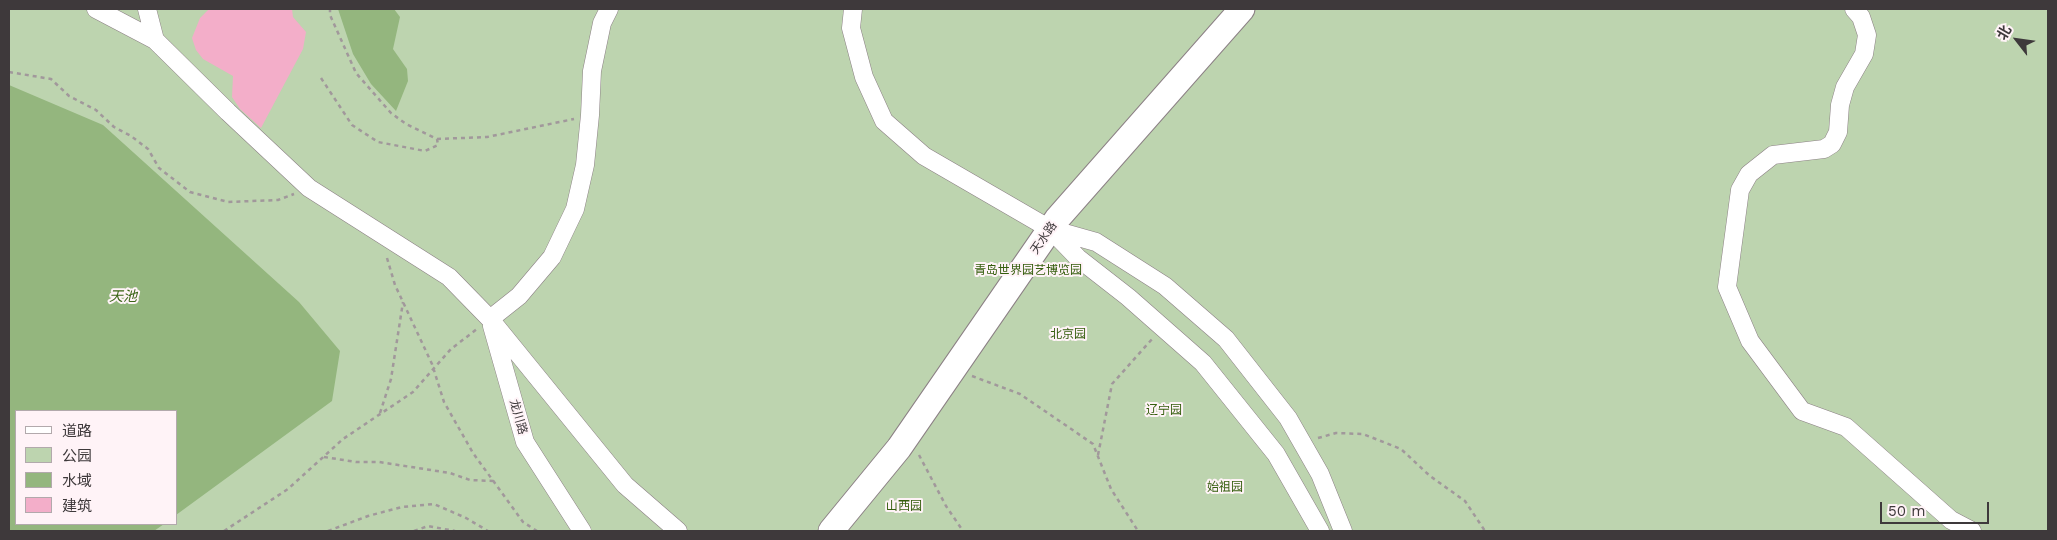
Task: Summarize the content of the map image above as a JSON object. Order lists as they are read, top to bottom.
{
  "streets": {
    "street": ["天水路", "龙川路"]
  },
  "water": ["天池"],
  "parks": [
    "青岛世界园艺博览园",
    "北京园",
    "辽宁园",
    "始祖园",
    "山西园"
  ],
  "legend": [
    "道路",
    "公园",
    "水域",
    "建筑"
  ],
  "scale_bar": "50 m",
  "north": "top left"
}
